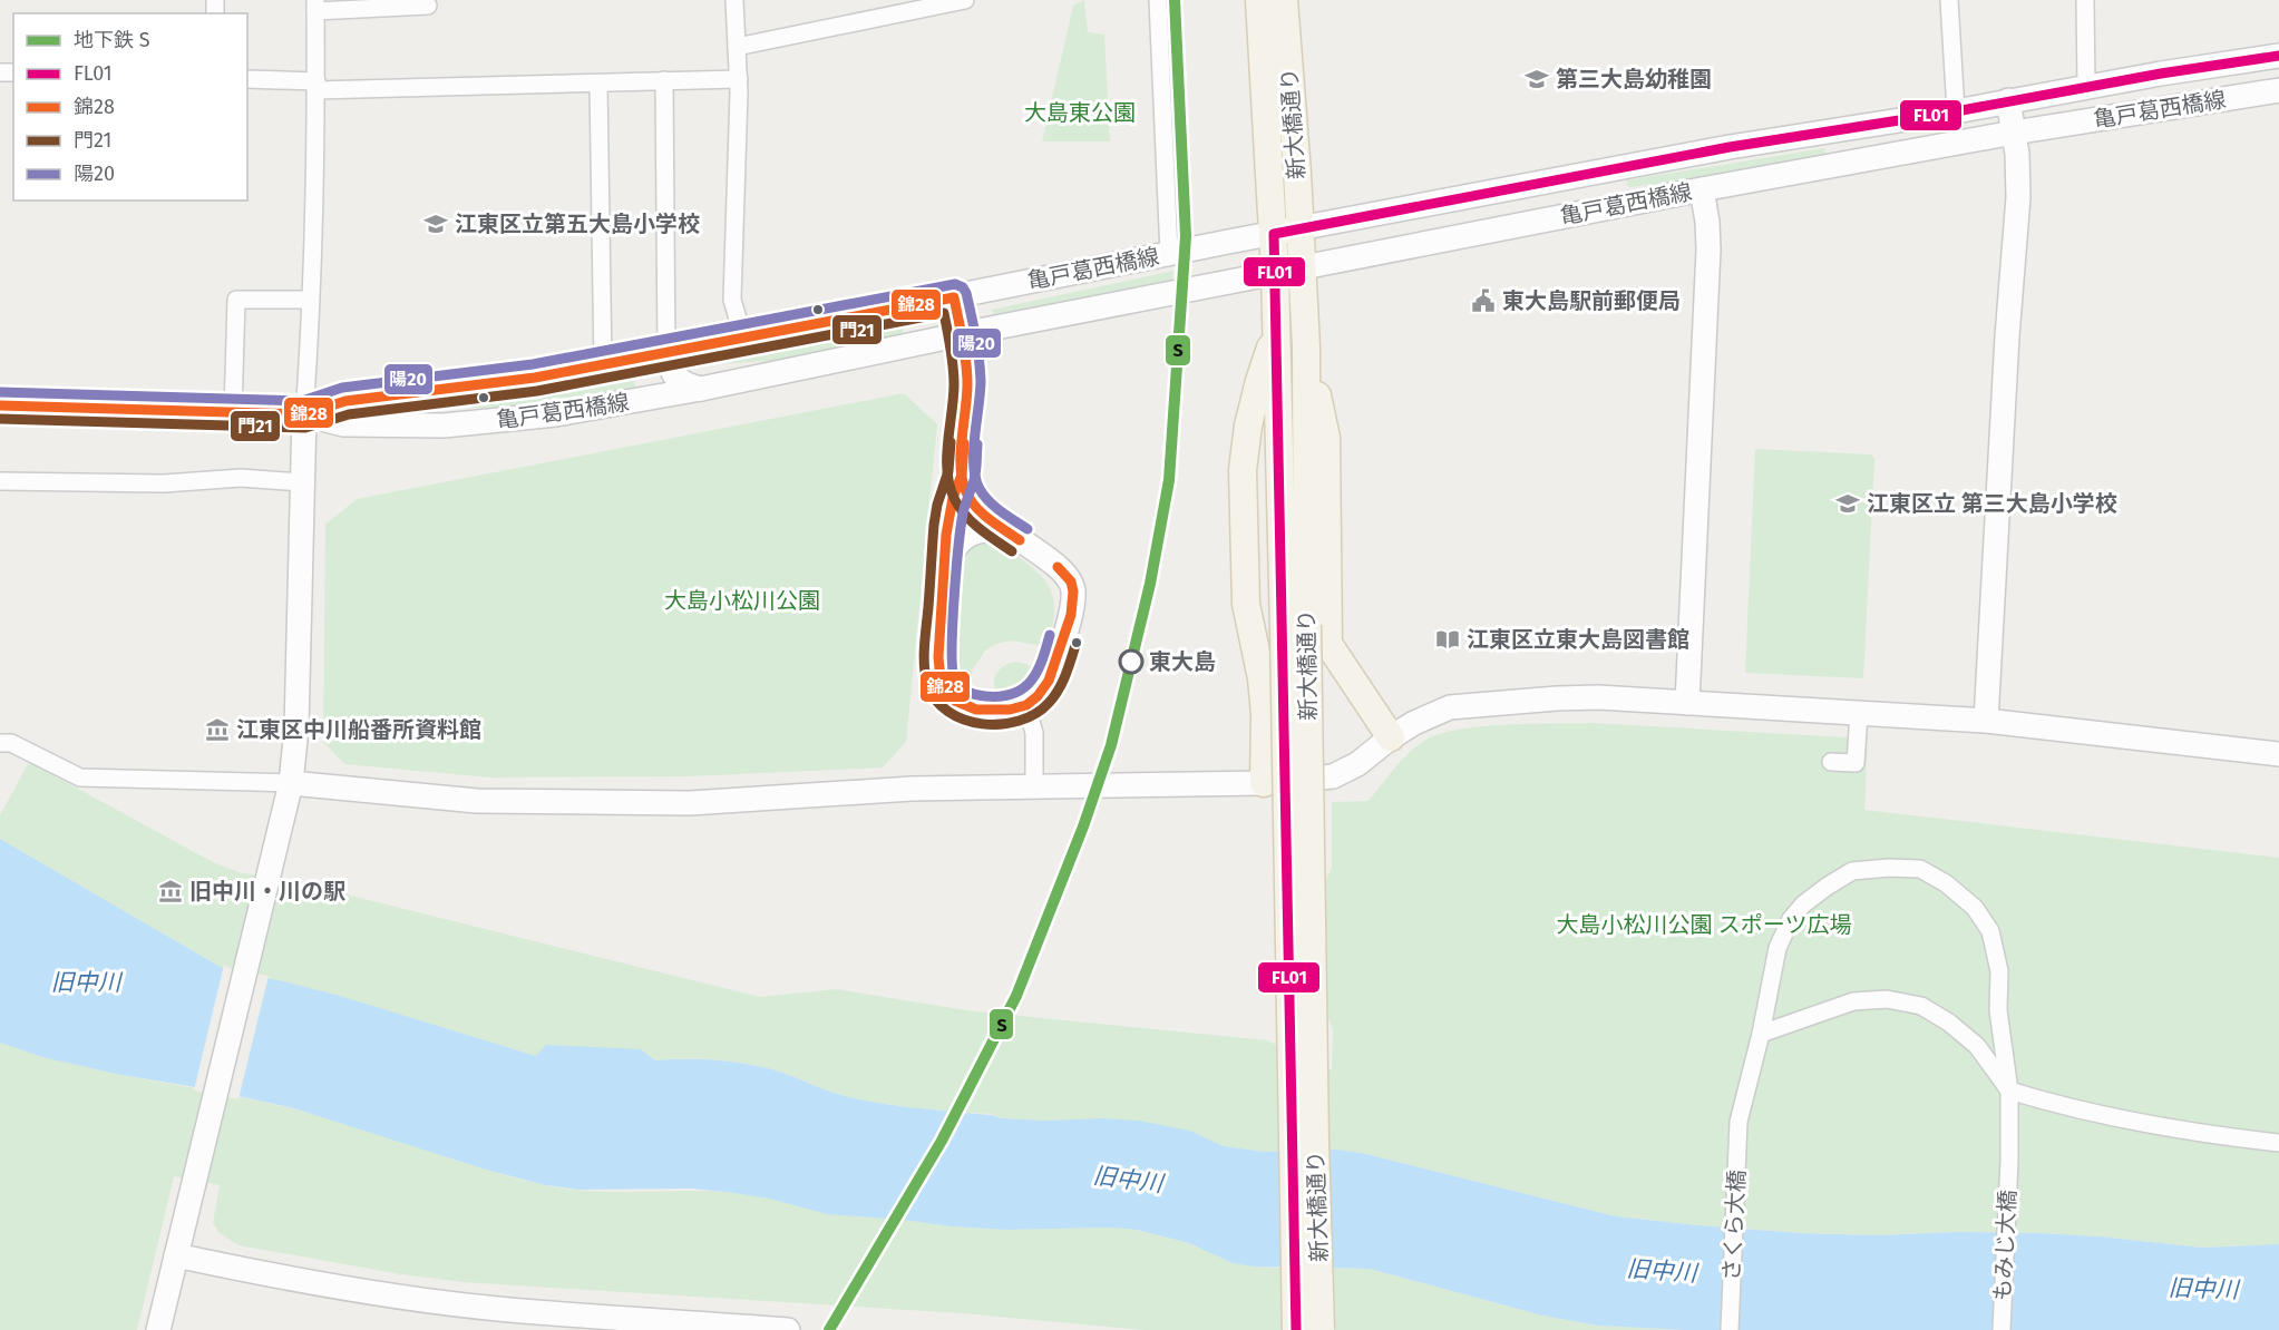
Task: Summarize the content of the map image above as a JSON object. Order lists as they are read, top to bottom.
{
  "streets": {
    "main road": ["新大橋通り"],
    "street": ["亀戸葛西橋線", "さくら大橋", "もみじ大橋"]
  },
  "crossings": [
    ["亀戸葛西橋線", "新大橋通り"],
    ["さくら大橋", "もみじ大橋"]
  ],
  "water": ["旧中川"],
  "parks": ["大島東公園", "大島小松川公園", "大島小松川公園 スポーツ広場"],
  "places": {
    "school or university": ["第三大島幼稚園", "江東区立第五大島小学校", "江東区立 第三大島小学校"],
    "public building": ["東大島駅前郵便局"],
    "library": ["江東区立東大島図書館"],
    "other": ["東大島"],
    "museum": ["江東区中川船番所資料館", "旧中川・川の駅"]
  },
  "lines": [
    "metro line S",
    "transit line FL01",
    "transit line 陽20",
    "transit line 錦28",
    "transit line 門21"
  ],
  "legend": [
    "地下鉄 S",
    "FL01",
    "錦28",
    "門21",
    "陽20"
  ]
}
